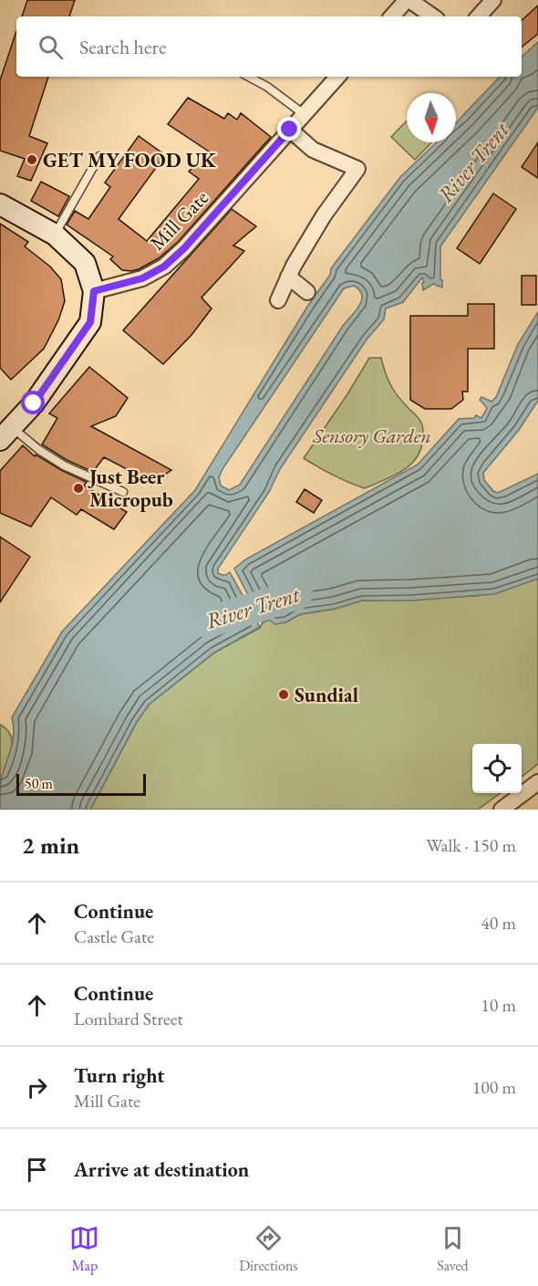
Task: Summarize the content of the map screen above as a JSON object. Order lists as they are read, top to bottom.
{
  "streets": {
    "street": ["Mill Gate"]
  },
  "water": ["River Trent"],
  "parks": ["Sensory Garden"],
  "places": ["GET MY FOOD UK", "Just Beer Micropub", "Sundial"],
  "scale_bar": "50 m",
  "north": "bottom",
  "page": {
    "search": "Search here",
    "scale": "50 m",
    "heading": ["2 min", "Walk · 150 m"],
    "list": [
      ["Continue", "Castle Gate", "40 m"],
      ["Continue", "Lombard Street", "10 m"],
      ["Turn right", "Mill Gate", "100 m"],
      "Arrive at destination"
    ],
    "nav": ["Map", "Directions", "Saved"]
  }
}
